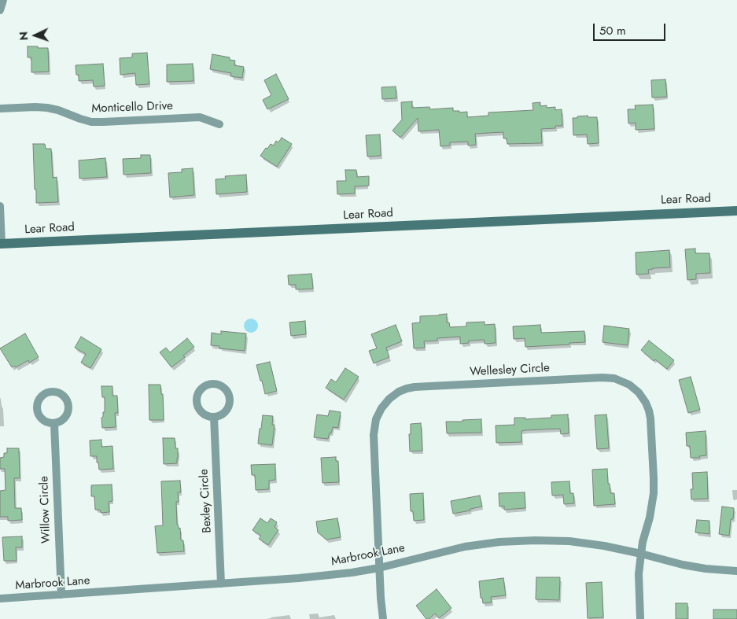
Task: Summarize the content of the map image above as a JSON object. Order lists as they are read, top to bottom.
{
  "streets": {
    "street": [
      "Monticello Drive",
      "Lear Road",
      "Wellesley Circle",
      "Bexley Circle",
      "Willow Circle",
      "Marbrook Lane"
    ]
  },
  "crossings": [
    ["Wellesley Circle", "Marbrook Lane"],
    ["Bexley Circle", "Marbrook Lane"],
    ["Willow Circle", "Marbrook Lane"]
  ],
  "scale_bar": "50 m",
  "north": "left"
}
